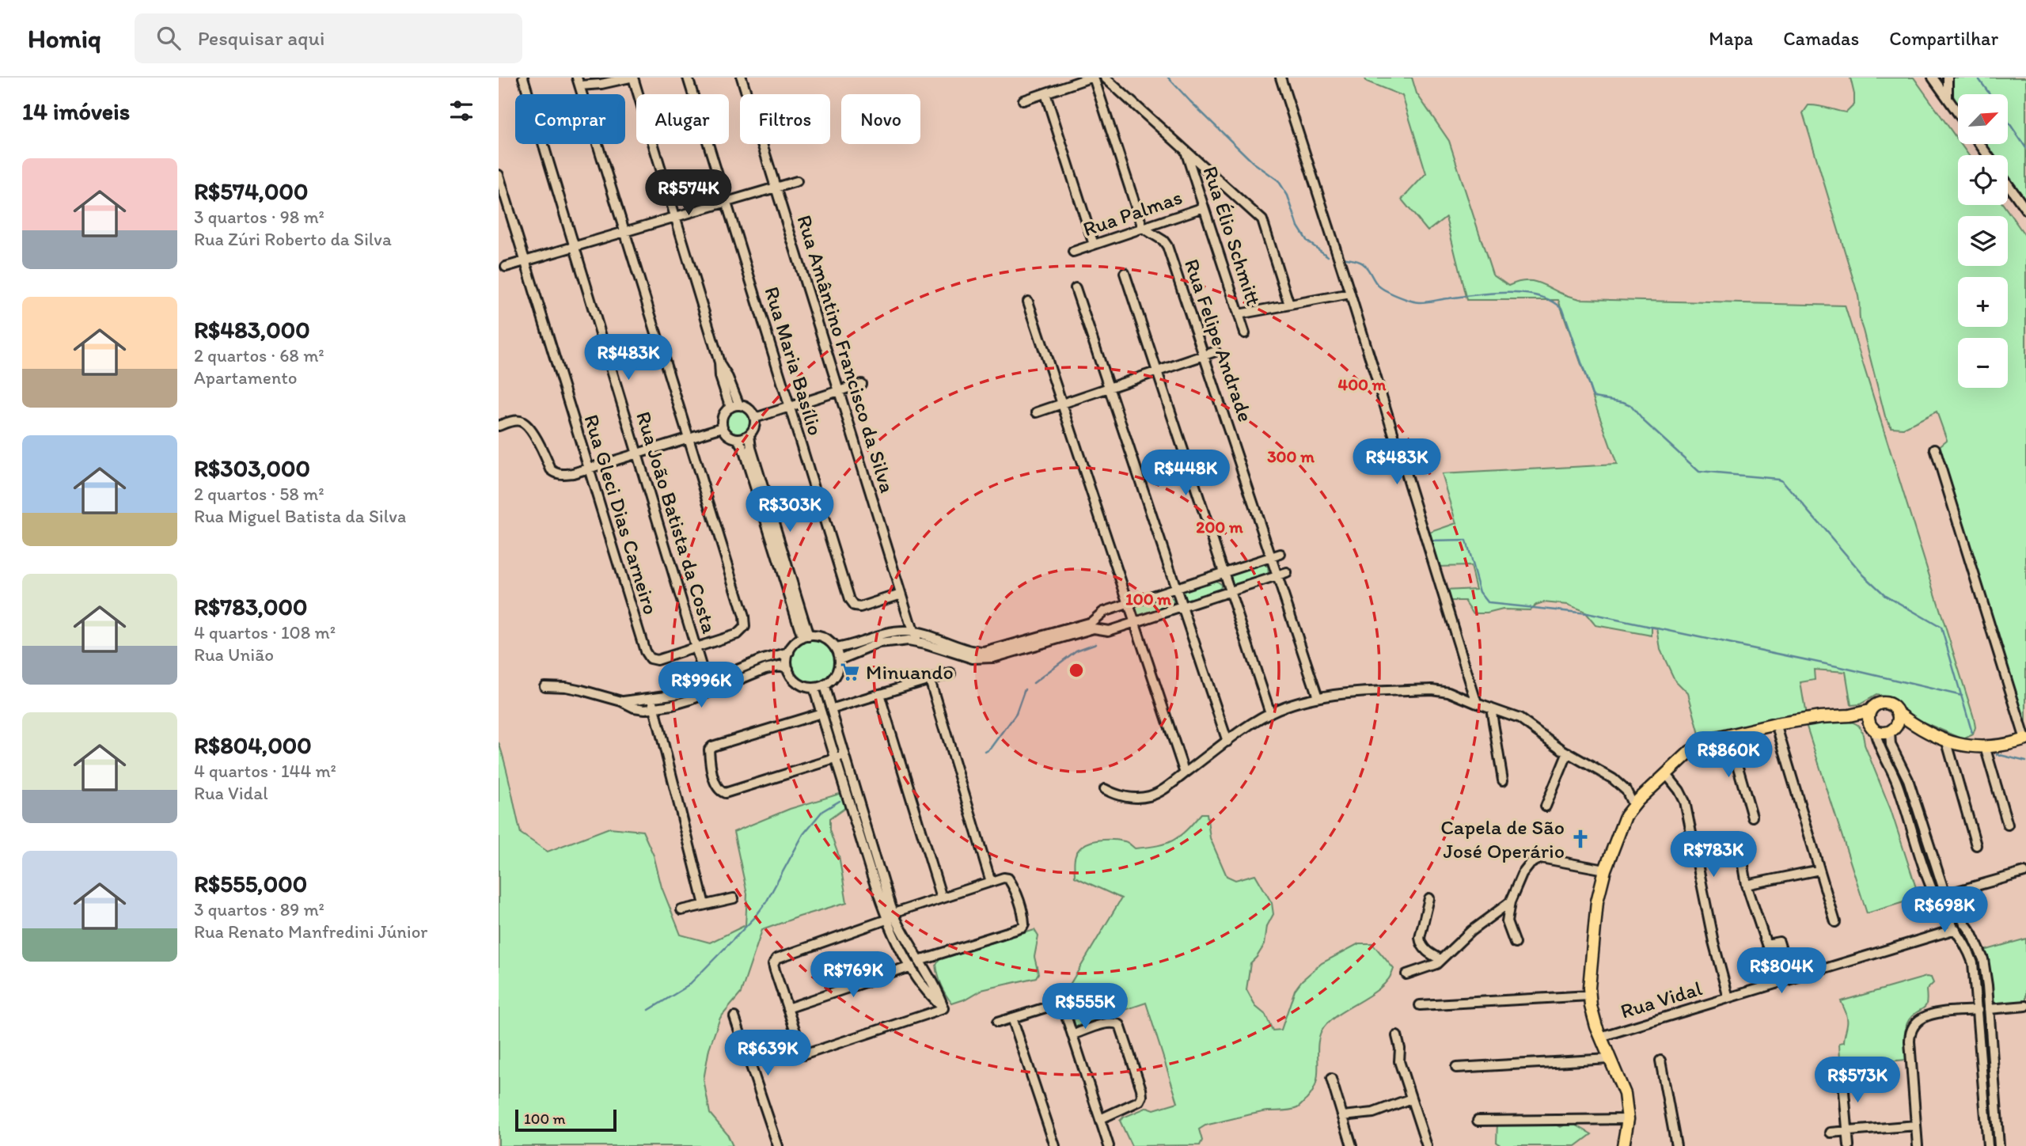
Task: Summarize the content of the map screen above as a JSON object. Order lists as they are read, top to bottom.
{
  "streets": {
    "street": [
      "Rua Palmas",
      "Rua Élio Schmitt",
      "Rua Felipe Andrade",
      "Rua Amântino Francisco da Silva",
      "Rua Maria Basílio",
      "Rua Gleci Dias Carneiro",
      "Rua João Batista da Costa",
      "Rua Vidal"
    ]
  },
  "crossings": [
    ["Rua Palmas", "Rua Élio Schmitt"],
    ["Rua Palmas", "Rua Felipe Andrade"],
    ["Rua Amântino Francisco da Silva", "Rua Maria Basílio"],
    ["Rua Gleci Dias Carneiro", "Rua João Batista da Costa"]
  ],
  "places": {
    "supermarket": ["Minuando"],
    "church": ["Capela de São José Operário"]
  },
  "scale_bar": "100 m",
  "north": "top right",
  "page": {
    "header": "Homiq",
    "search": "Pesquisar aqui",
    "nav": ["Mapa", "Camadas", "Compartilhar"],
    "heading": "14 imóveis",
    "map_buttons": ["+", "−"],
    "chip": [
      "Comprar",
      "Alugar",
      "Filtros",
      "Novo"
    ],
    "list": [
      {
        "name": "R$574,000",
        "note": "3 quartos · 98 m² · Rua Zúri Roberto da Silva"
      },
      {
        "name": "R$483,000",
        "note": "2 quartos · 68 m² · Apartamento"
      },
      {
        "name": "R$303,000",
        "note": "2 quartos · 58 m² · Rua Miguel Batista da Silva"
      },
      {
        "name": "R$783,000",
        "note": "4 quartos · 108 m² · Rua União"
      },
      {
        "name": "R$804,000",
        "note": "4 quartos · 144 m² · Rua Vidal"
      },
      {
        "name": "R$555,000",
        "note": "3 quartos · 89 m² · Rua Renato Manfredini Júnior"
      }
    ],
    "price": [
      "R$574K",
      "R$483K",
      "R$483K",
      "R$448K",
      "R$303K",
      "R$996K",
      "R$860K",
      "R$783K",
      "R$698K",
      "R$804K",
      "R$769K",
      "R$555K",
      "R$639K",
      "R$573K"
    ],
    "scale": "100 m"
  },
  "rings": [
    "400 m",
    "300 m",
    "200 m",
    "100 m"
  ]
}
